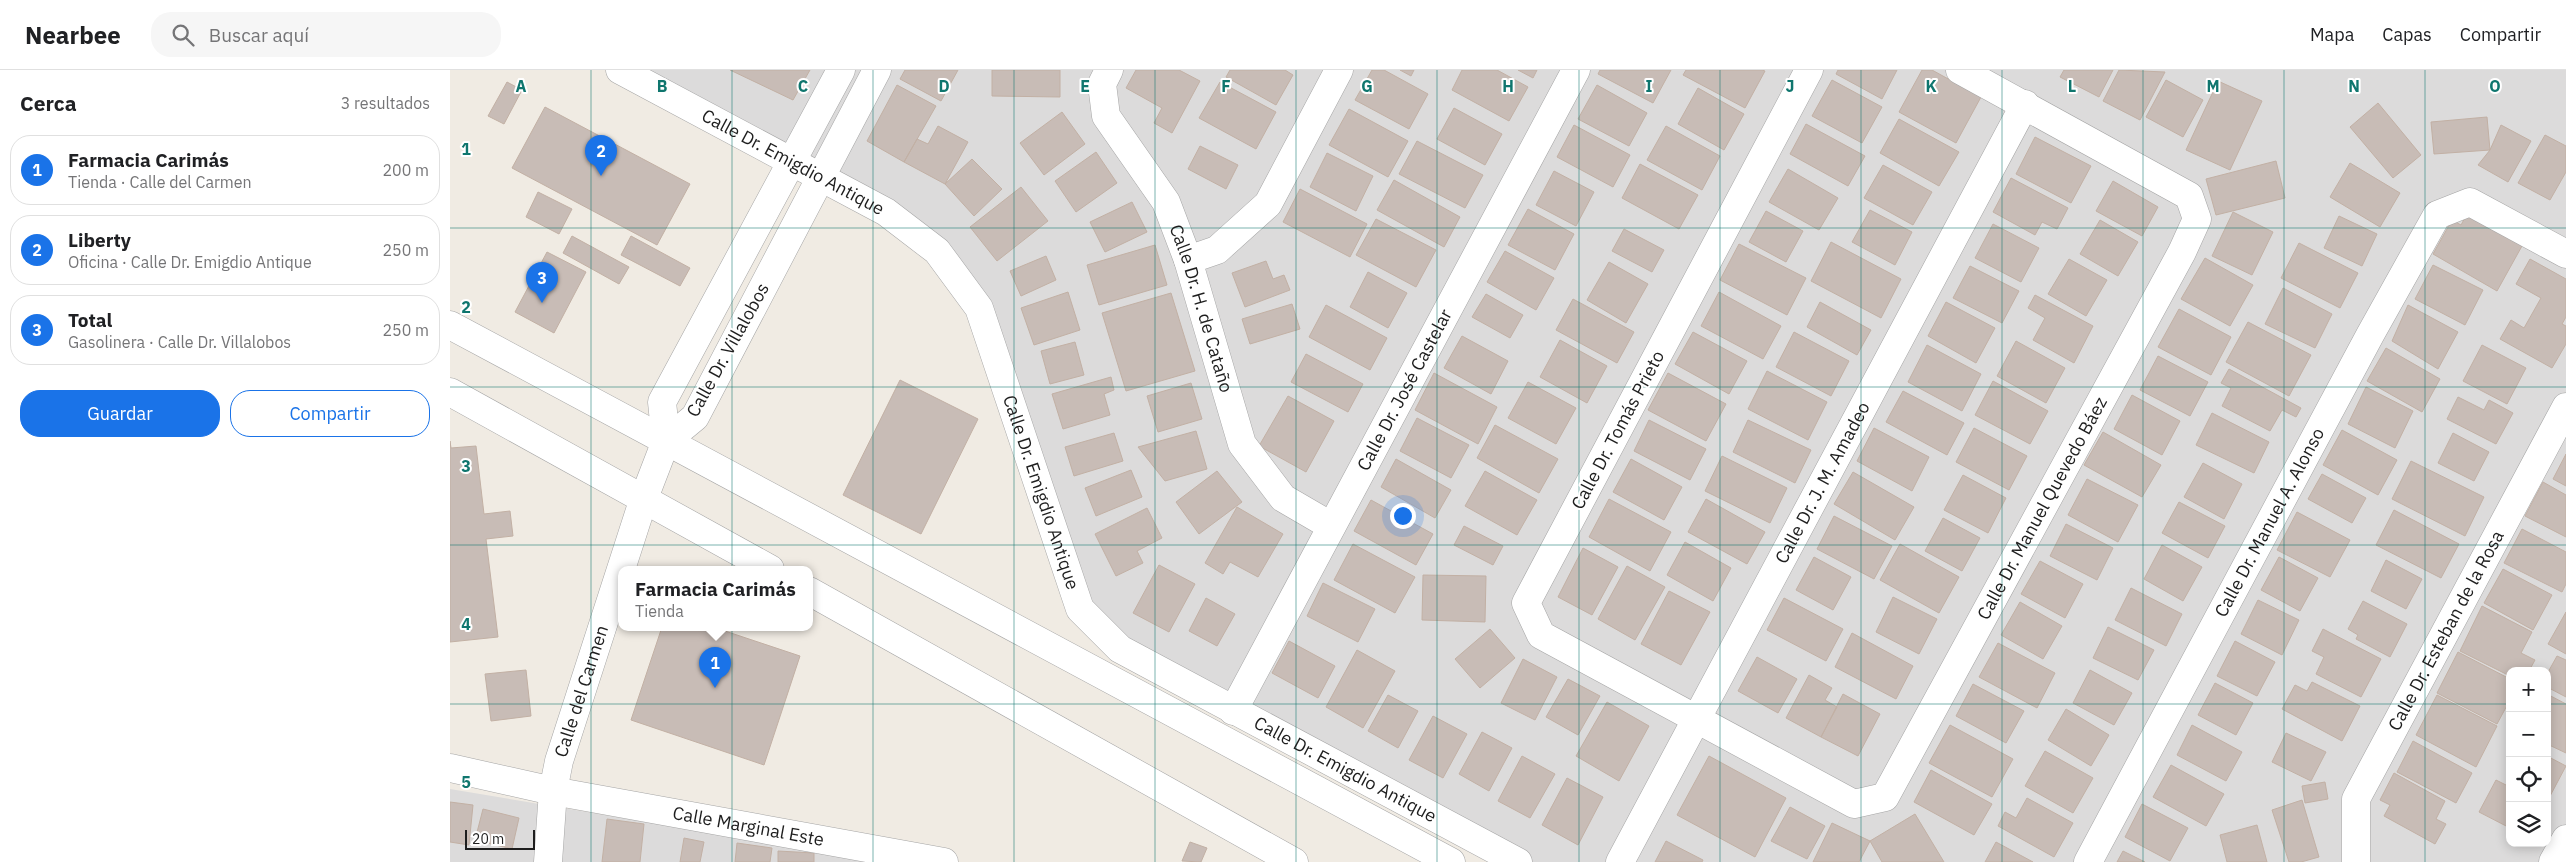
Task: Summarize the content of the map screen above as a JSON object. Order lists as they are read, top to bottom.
{
  "streets": {
    "street": [
      "Calle Dr. Emigdio Antique",
      "Calle Dr. H. de Cataño",
      "Calle Dr. Villalobos",
      "Calle Dr. José Castelar",
      "Calle Dr. Tomás Prieto",
      "Calle Dr. J. M. Amadeo",
      "Calle Dr. Manuel Quevedo Báez",
      "Calle Dr. Manuel A. Alonso",
      "Calle Dr. Esteban de la Rosa",
      "Calle del Carmen",
      "Calle Marginal Este"
    ]
  },
  "crossings": [
    ["Calle Dr. Emigdio Antique", "Calle Dr. Villalobos"],
    ["Calle Dr. Emigdio Antique", "Calle Dr. José Castelar"],
    ["Calle Dr. H. de Cataño", "Calle Dr. José Castelar"],
    ["Calle Dr. Villalobos", "Calle del Carmen"],
    ["Calle Dr. Tomás Prieto", "Calle Dr. J. M. Amadeo"],
    ["Calle Dr. Tomás Prieto", "Calle Dr. Manuel Quevedo Báez"],
    ["Calle Dr. J. M. Amadeo", "Calle Dr. Manuel Quevedo Báez"],
    ["Calle del Carmen", "Calle Marginal Este"]
  ],
  "scale_bar": "20 m",
  "page": {
    "header": "Nearbee",
    "search": "Buscar aquí",
    "nav": ["Mapa", "Capas", "Compartir"],
    "heading": ["Cerca", "3 resultados"],
    "list": [
      {
        "mark": "1",
        "name": "Farmacia Carimás",
        "note": "Tienda · Calle del Carmen",
        "value": "200 m"
      },
      {
        "mark": "2",
        "name": "Liberty",
        "note": "Oficina · Calle Dr. Emigdio Antique",
        "value": "250 m"
      },
      {
        "mark": "3",
        "name": "Total",
        "note": "Gasolinera · Calle Dr. Villalobos",
        "value": "250 m"
      }
    ],
    "pins": ["2", "3", "1"],
    "buttons": ["Guardar", "Compartir"],
    "popup": ["Farmacia Carimás", "Tienda"],
    "map_buttons": ["+", "−"],
    "scale": "20 m"
  },
  "grid": {
    "columns": [
      "A",
      "B",
      "C",
      "D",
      "E",
      "F",
      "G",
      "H",
      "I",
      "J",
      "K",
      "L",
      "M",
      "N",
      "O"
    ],
    "rows": [
      "1",
      "2",
      "3",
      "4",
      "5"
    ]
  }
}
